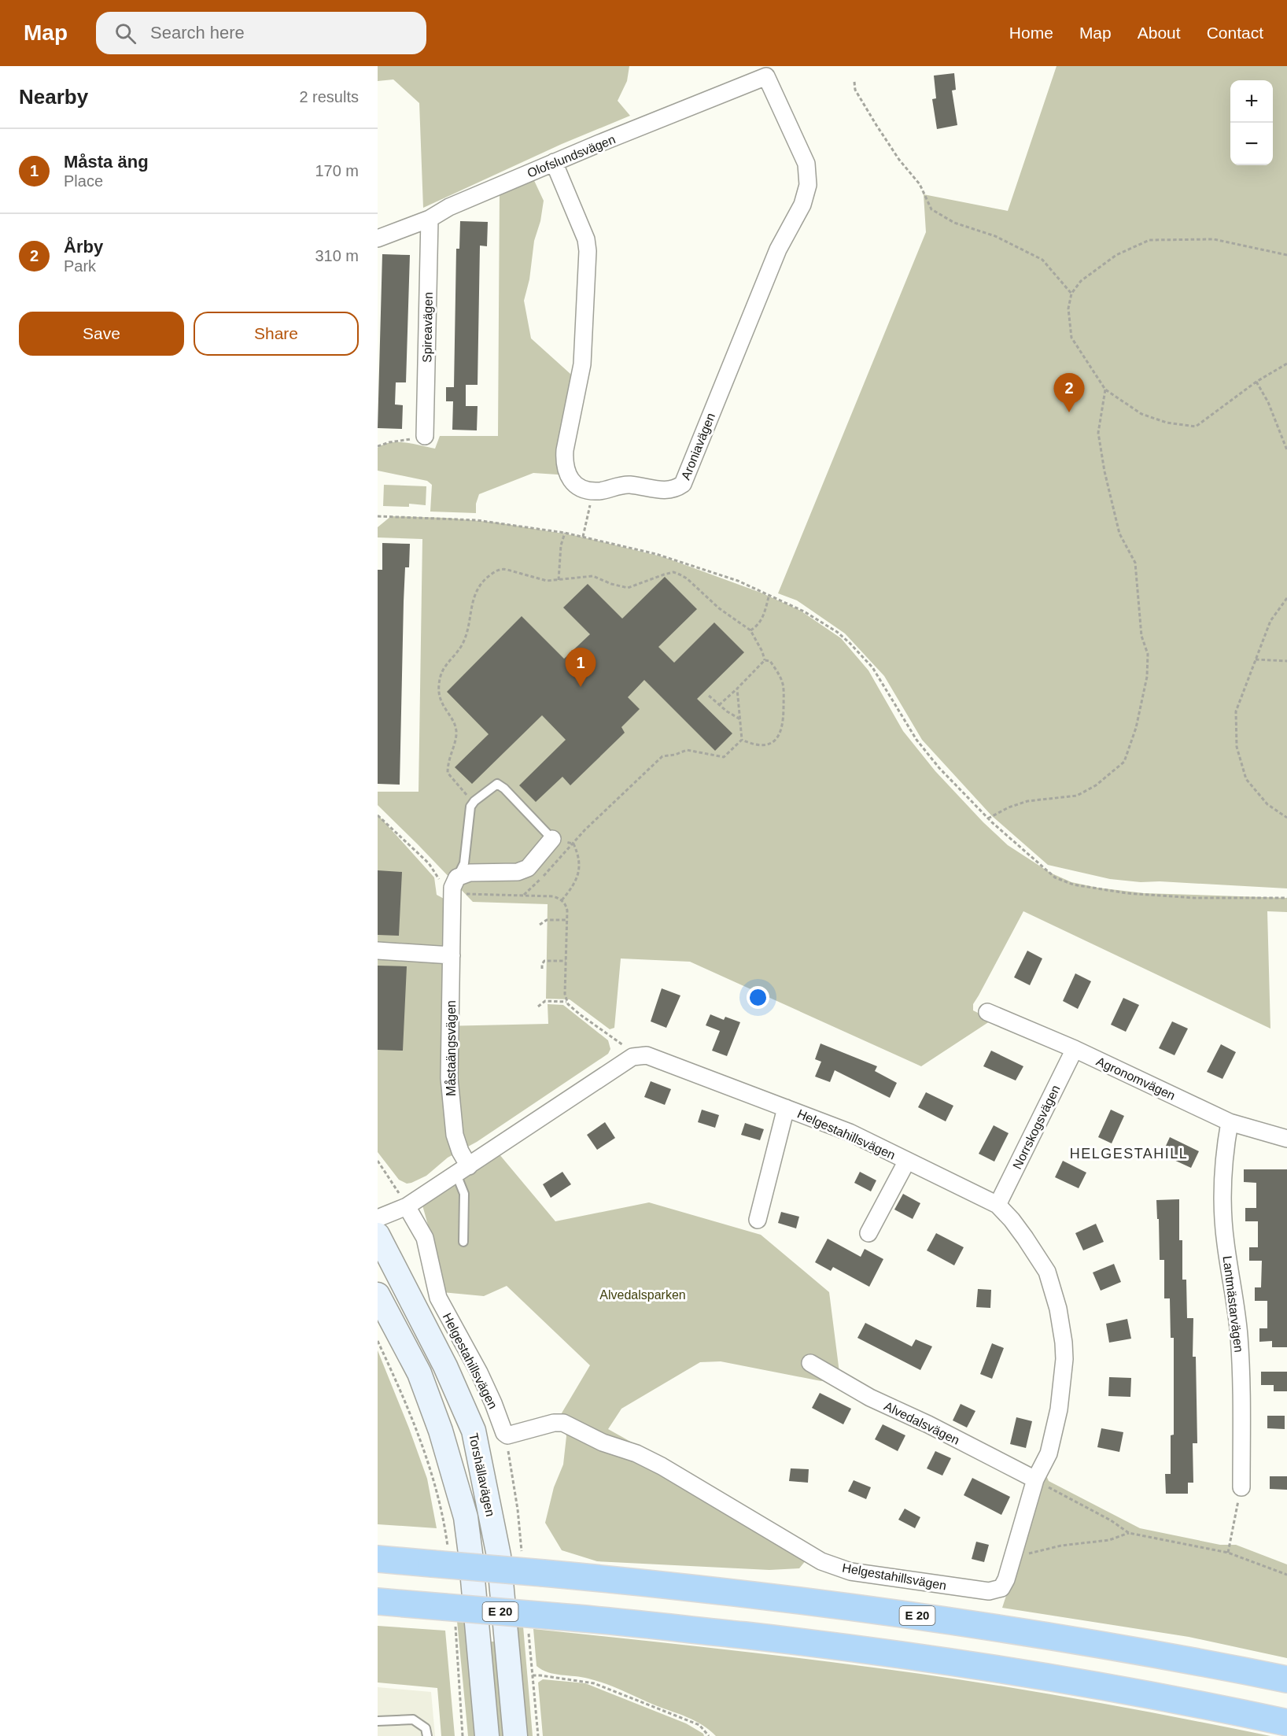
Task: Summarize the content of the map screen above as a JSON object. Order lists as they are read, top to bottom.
{
  "streets": {
    "highway": ["E 20"],
    "main road": ["Torshällavägen"],
    "street": [
      "Olofslundsvägen",
      "Spireavägen",
      "Aroniavägen",
      "Måstaängsvägen",
      "Agronomvägen",
      "Norrskogsvägen",
      "Helgestahillsvägen",
      "Lantmästarvägen",
      "Alvedalsvägen"
    ]
  },
  "crossings": [
    ["Olofslundsvägen", "Spireavägen"],
    ["Olofslundsvägen", "Aroniavägen"],
    ["Agronomvägen", "Norrskogsvägen"],
    ["Agronomvägen", "Lantmästarvägen"],
    ["Norrskogsvägen", "Helgestahillsvägen"],
    ["Helgestahillsvägen", "Alvedalsvägen"]
  ],
  "districts": ["HELGESTAHILL"],
  "parks": ["Alvedalsparken"],
  "page": {
    "header": "Map",
    "search": "Search here",
    "nav": [
      "Home",
      "Map",
      "About",
      "Contact"
    ],
    "heading": ["Nearby", "2 results"],
    "map_buttons": ["+", "−"],
    "list": [
      {
        "mark": "1",
        "name": "Måsta äng",
        "note": "Place",
        "value": "170 m"
      },
      {
        "mark": "2",
        "name": "Årby",
        "note": "Park",
        "value": "310 m"
      }
    ],
    "buttons": ["Save", "Share"],
    "pins": ["2", "1"]
  }
}
